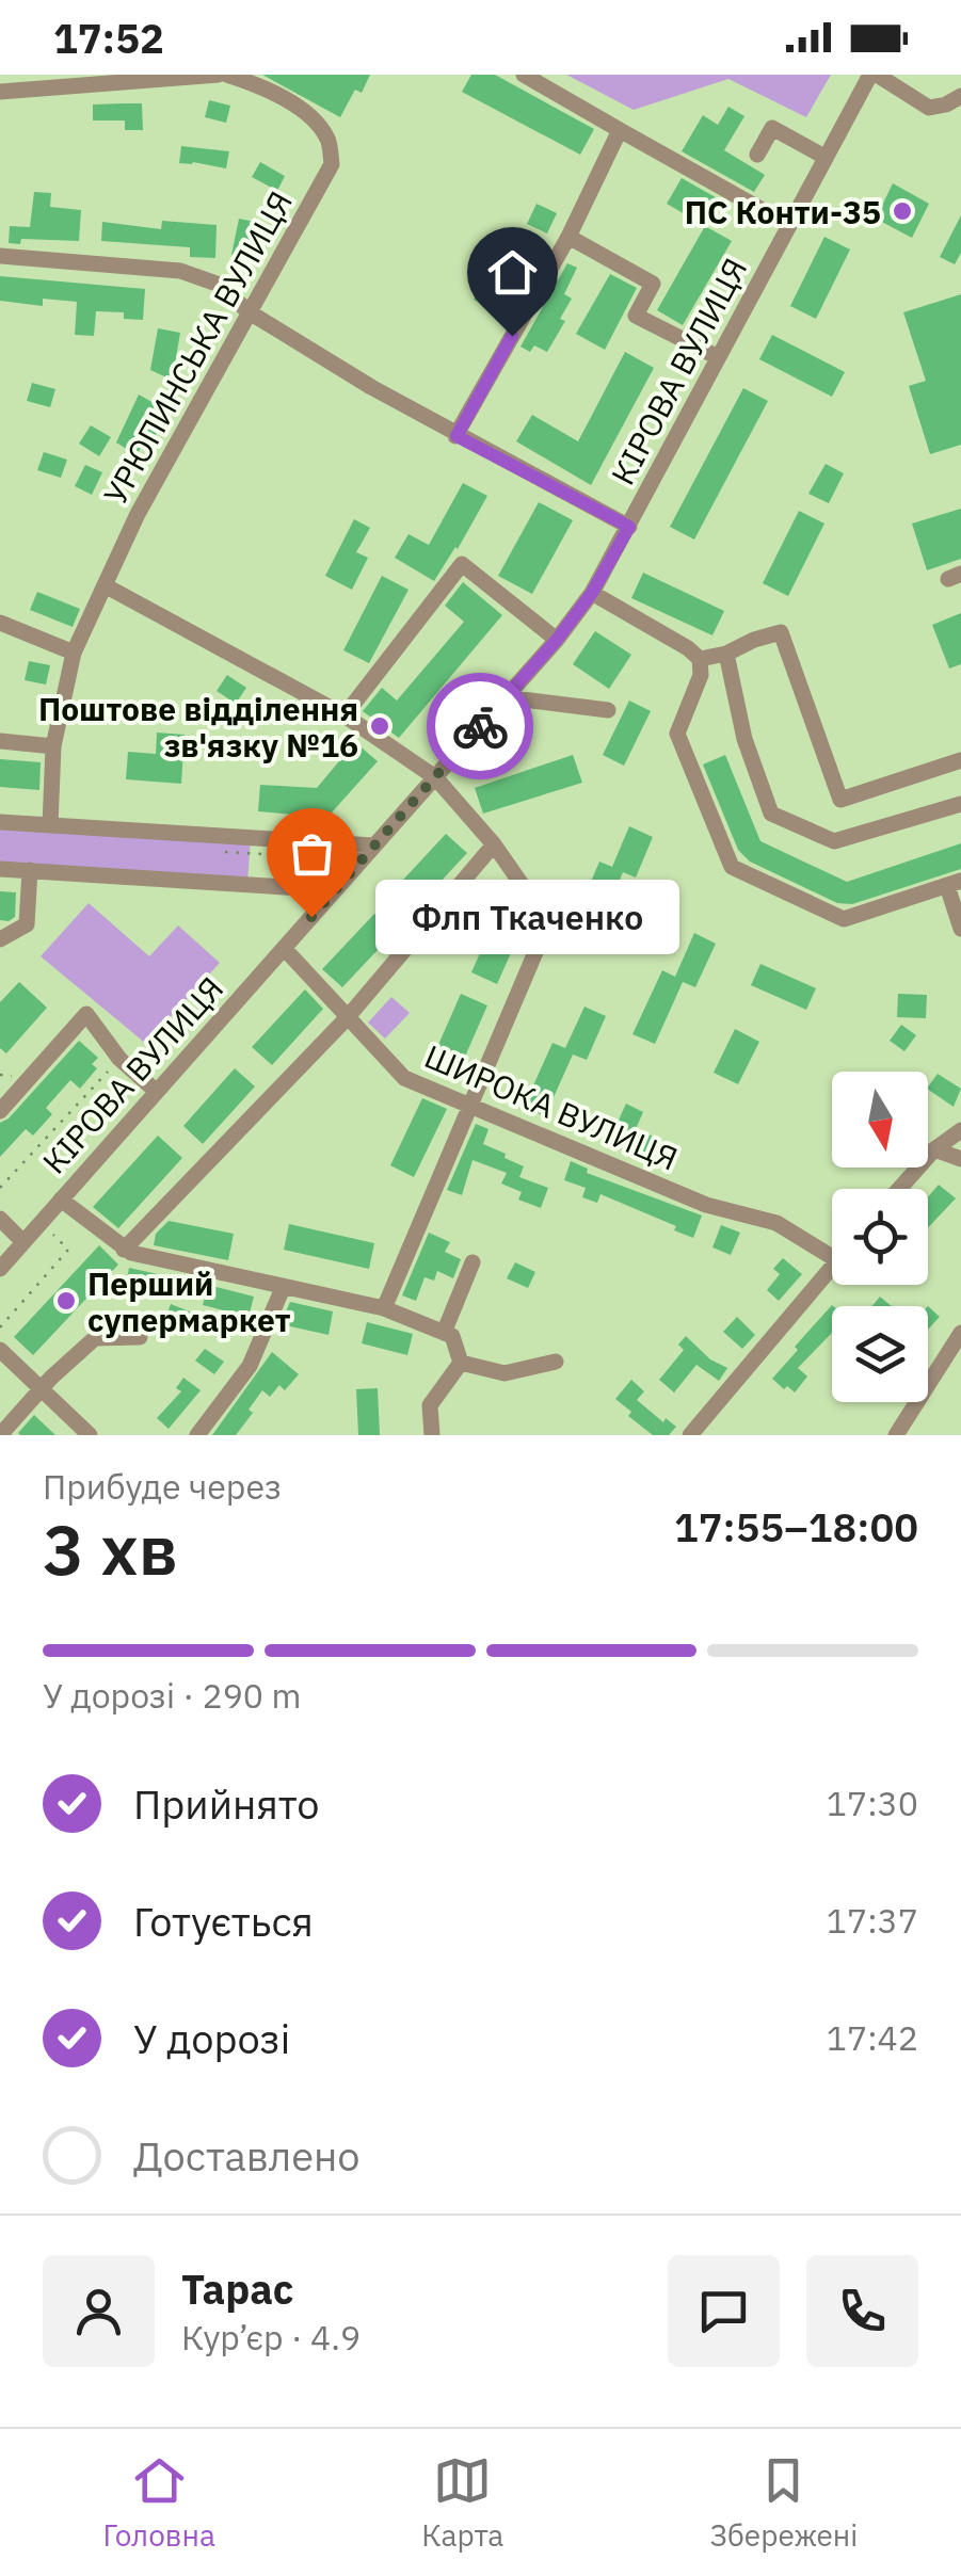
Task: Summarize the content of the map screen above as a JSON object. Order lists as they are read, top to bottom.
{
  "streets": {
    "street": ["УРЮПИНСЬКА ВУЛИЦЯ", "КІРОВА ВУЛИЦЯ", "ШИРОКА ВУЛИЦЯ"]
  },
  "crossings": [
    ["КІРОВА ВУЛИЦЯ", "ШИРОКА ВУЛИЦЯ"]
  ],
  "places": [
    "ПС Конти-35",
    "Поштове відділення зв'язку №16",
    "Флп Ткаченко",
    "Перший супермаркет"
  ],
  "north": "bottom",
  "page": {
    "status": "17:52",
    "bubble": "Флп Ткаченко",
    "heading": ["3 хв", "Прибуде через", "17:55–18:00"],
    "panel": ["Тарас", "Кур’єр · 4.9"],
    "bar": "У дорозі · 290 m",
    "list": [
      ["Прийнято", "17:30"],
      ["Готується", "17:37"],
      ["У дорозі", "17:42"],
      "Доставлено"
    ],
    "tabs": ["Головна", "Карта", "Збережені"]
  }
}
